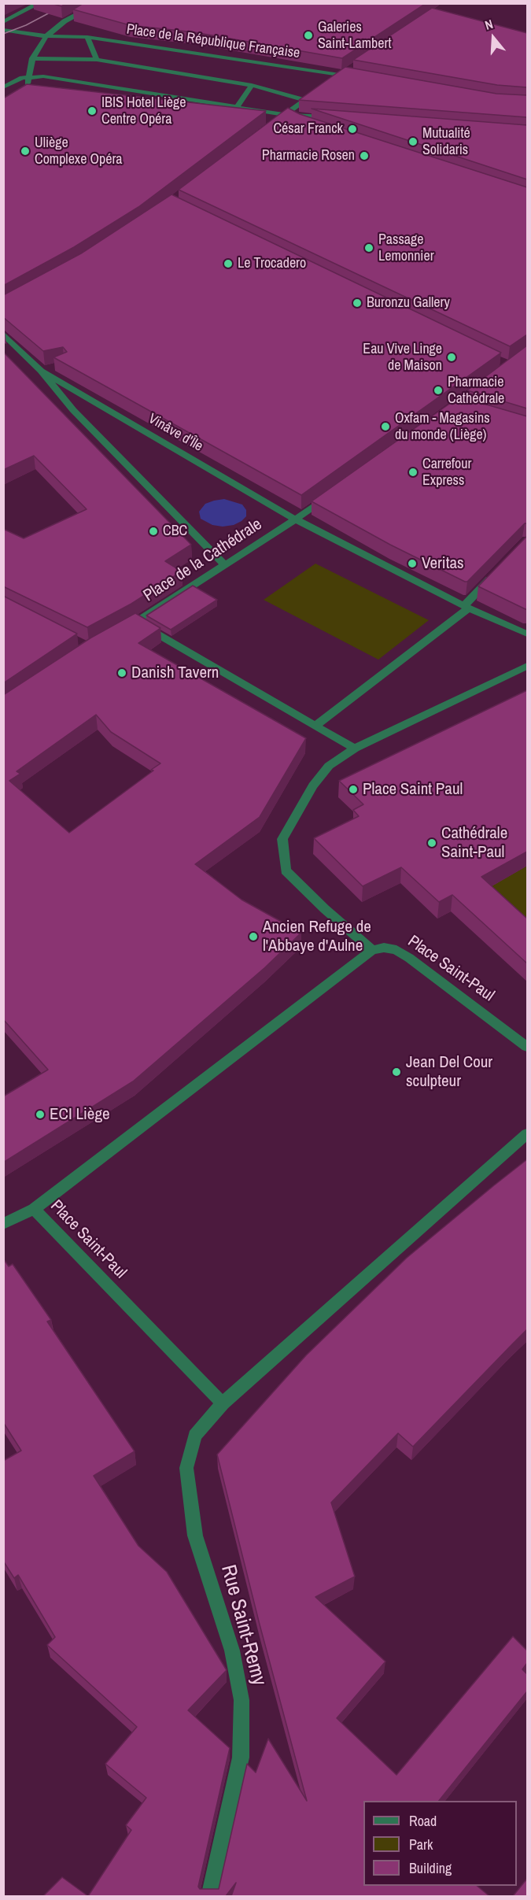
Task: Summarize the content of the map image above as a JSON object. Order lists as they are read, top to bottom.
{
  "streets": {
    "street": [
      "Place de la République Française",
      "Vinâve d'Île",
      "Place de la Cathédrale",
      "Place Saint-Paul",
      "Rue Saint-Remy"
    ]
  },
  "crossings": [
    ["Vinâve d'Île", "Place de la Cathédrale"],
    ["Place Saint-Paul", "Rue Saint-Remy"]
  ],
  "places": [
    "Galeries Saint-Lambert",
    "IBIS Hotel Liège Centre Opéra",
    "César Franck",
    "Mutualité Solidaris",
    "Uliège Complexe Opéra",
    "Pharmacie Rosen",
    "Passage Lemonnier",
    "Le Trocadero",
    "Buronzu Gallery",
    "Eau Vive Linge de Maison",
    "Pharmacie Cathédrale",
    "Oxfam - Magasins du monde (Liège)",
    "Carrefour Express",
    "CBC",
    "Veritas",
    "Danish Tavern",
    "Place Saint Paul",
    "Cathédrale Saint-Paul",
    "Ancien Refuge de l'Abbaye d'Aulne",
    "Jean Del Cour sculpteur",
    "ECI Liège"
  ],
  "legend": ["Road", "Park", "Building"],
  "north": "top"
}
